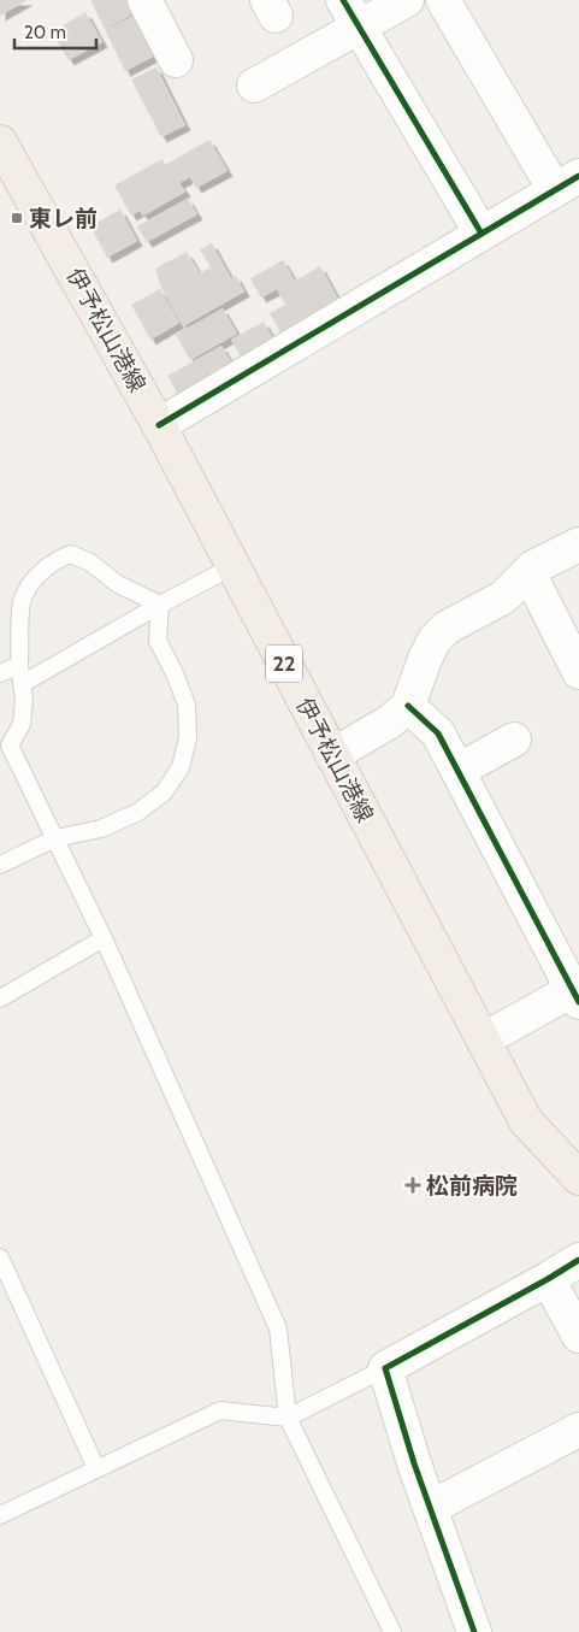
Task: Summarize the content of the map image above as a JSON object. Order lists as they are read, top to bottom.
{
  "streets": {
    "main road": ["伊予松山港線", "22"]
  },
  "places": {
    "transit": ["東レ前"],
    "health": ["松前病院"]
  },
  "scale_bar": "20 m"
}
